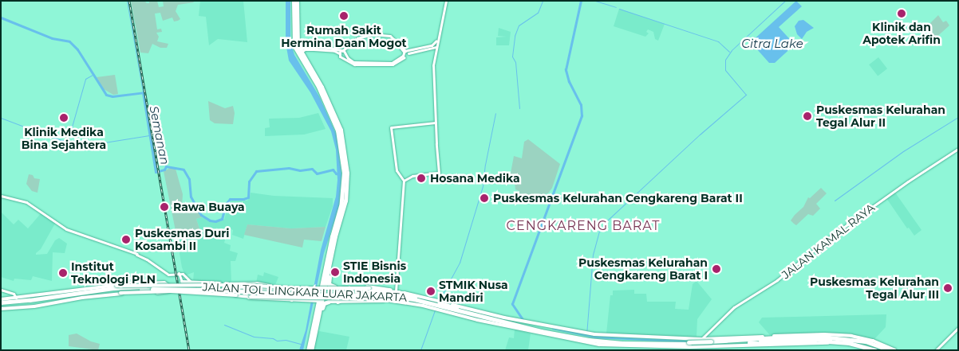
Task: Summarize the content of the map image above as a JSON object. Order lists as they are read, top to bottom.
{
  "streets": {
    "highway": ["JALAN TOL LINGKAR LUAR JAKARTA"],
    "main road": ["JALAN KAMAL RAYA"]
  },
  "districts": ["CENGKARENG BARAT"],
  "water": ["Citra Lake", "Semanan"],
  "places": [
    "Klinik dan Apotek Arifin",
    "Rumah Sakit Hermina Daan Mogot",
    "Puskesmas Kelurahan Tegal Alur II",
    "Klinik Medika Bina Sejahtera",
    "Hosana Medika",
    "Puskesmas Kelurahan Cengkareng Barat II",
    "Rawa Buaya",
    "Puskesmas Duri Kosambi II",
    "Puskesmas Kelurahan Cengkareng Barat I",
    "STIE Bisnis Indonesia",
    "Institut Teknologi PLN",
    "Puskesmas Kelurahan Tegal Alur III",
    "STMIK Nusa Mandiri"
  ]
}
